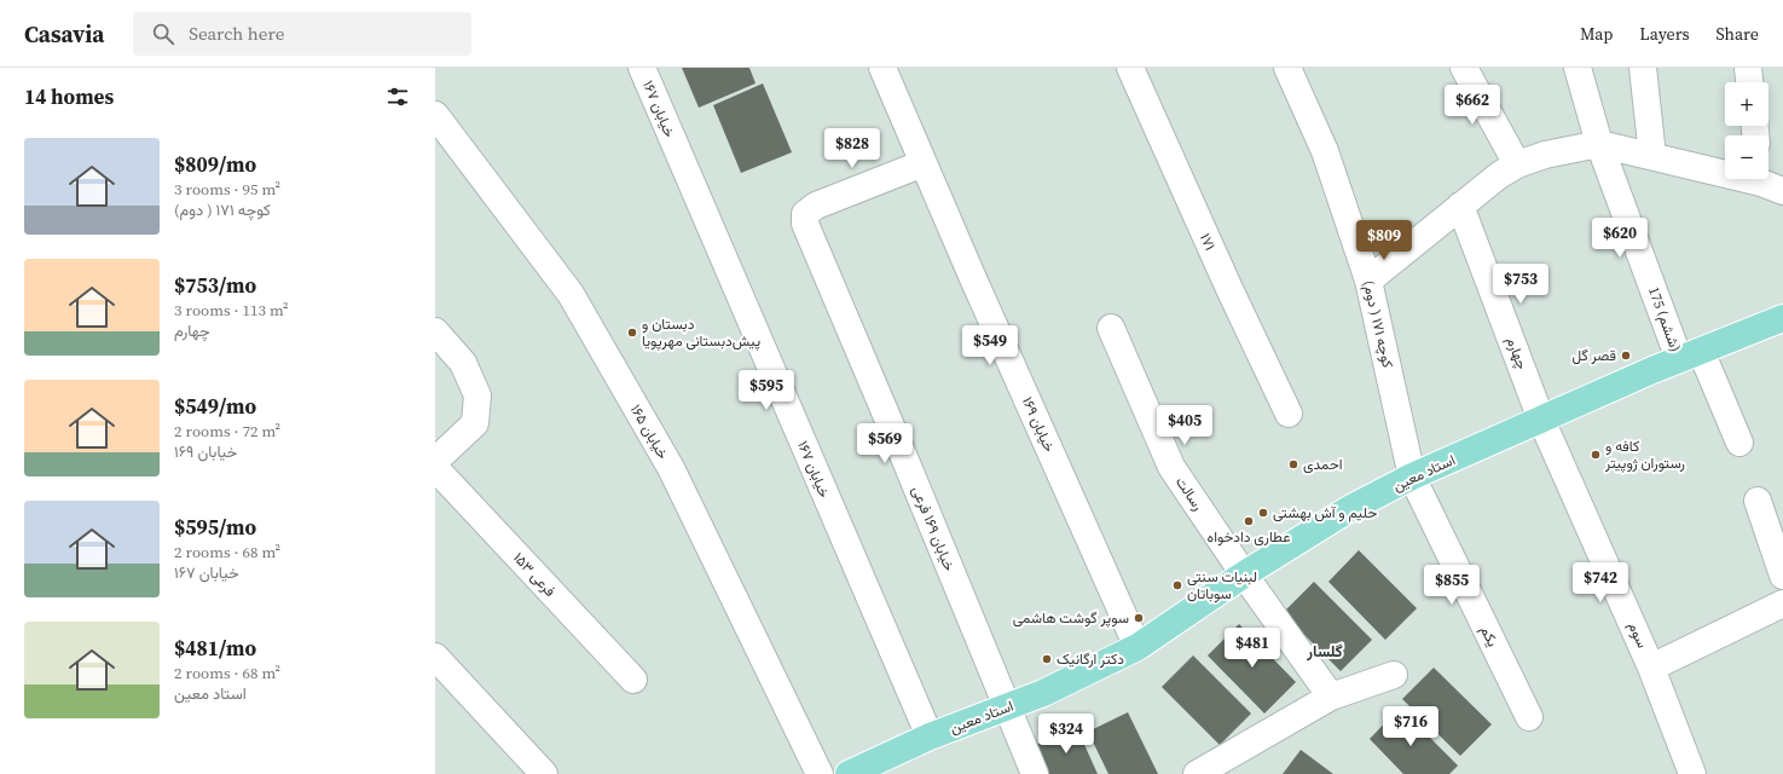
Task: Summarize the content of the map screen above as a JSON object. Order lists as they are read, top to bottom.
{
  "streets": {
    "main road": ["استاد معین"],
    "street": [
      "خیابان ۱۶۷",
      "۱۷۱",
      "175 (ششم)",
      "کوچه ۱۷۱ ( دوم)",
      "چهارم",
      "خیابان ۱۶۹",
      "خیابان ۱۶۵",
      "رسالت",
      "خیابان ۱۶۹ فرعی",
      "۱۵۳ فرعی",
      "سوم",
      "یکم"
    ]
  },
  "crossings": [
    ["خیابان ۱۶۷", "استاد معین"],
    ["175 (ششم)", "استاد معین"],
    ["کوچه ۱۷۱ ( دوم)", "استاد معین"],
    ["کوچه ۱۷۱ ( دوم)", "یکم"],
    ["چهارم", "استاد معین"],
    ["چهارم", "سوم"],
    ["خیابان ۱۶۹", "استاد معین"],
    ["خیابان ۱۶۹", "خیابان ۱۶۹ فرعی"],
    ["استاد معین", "رسالت"],
    ["استاد معین", "خیابان ۱۶۹ فرعی"],
    ["استاد معین", "سوم"],
    ["استاد معین", "یکم"]
  ],
  "districts": ["گلسار"],
  "places": [
    "دبستان و پیش‌دبستانی مهرپویا",
    "قصر گل",
    "کافه و رستوران ژوپیتر",
    "احمدی",
    "حلیم و آش بهشتی",
    "عطاری دادخواه",
    "لبنیات سنتی سوباتان",
    "سوپر گوشت هاشمی",
    "دکتر ارگانیک"
  ],
  "page": {
    "header": "Casavia",
    "search": "Search here",
    "nav": ["Map", "Layers", "Share"],
    "heading": "14 homes",
    "map_buttons": ["+", "−"],
    "price": [
      "$662",
      "$828",
      "$620",
      "$809",
      "$753",
      "$549",
      "$595",
      "$405",
      "$569",
      "$742",
      "$855",
      "$481",
      "$716",
      "$324"
    ],
    "list": [
      {
        "name": "$809/mo",
        "note": "3 rooms · 95 m² · کوچه ۱۷۱ ( دوم)"
      },
      {
        "name": "$753/mo",
        "note": "3 rooms · 113 m² · چهارم"
      },
      {
        "name": "$549/mo",
        "note": "2 rooms · 72 m² · خیابان ۱۶۹"
      },
      {
        "name": "$595/mo",
        "note": "2 rooms · 68 m² · خیابان ۱۶۷"
      },
      {
        "name": "$481/mo",
        "note": "2 rooms · 68 m² · استاد معین"
      }
    ]
  }
}
